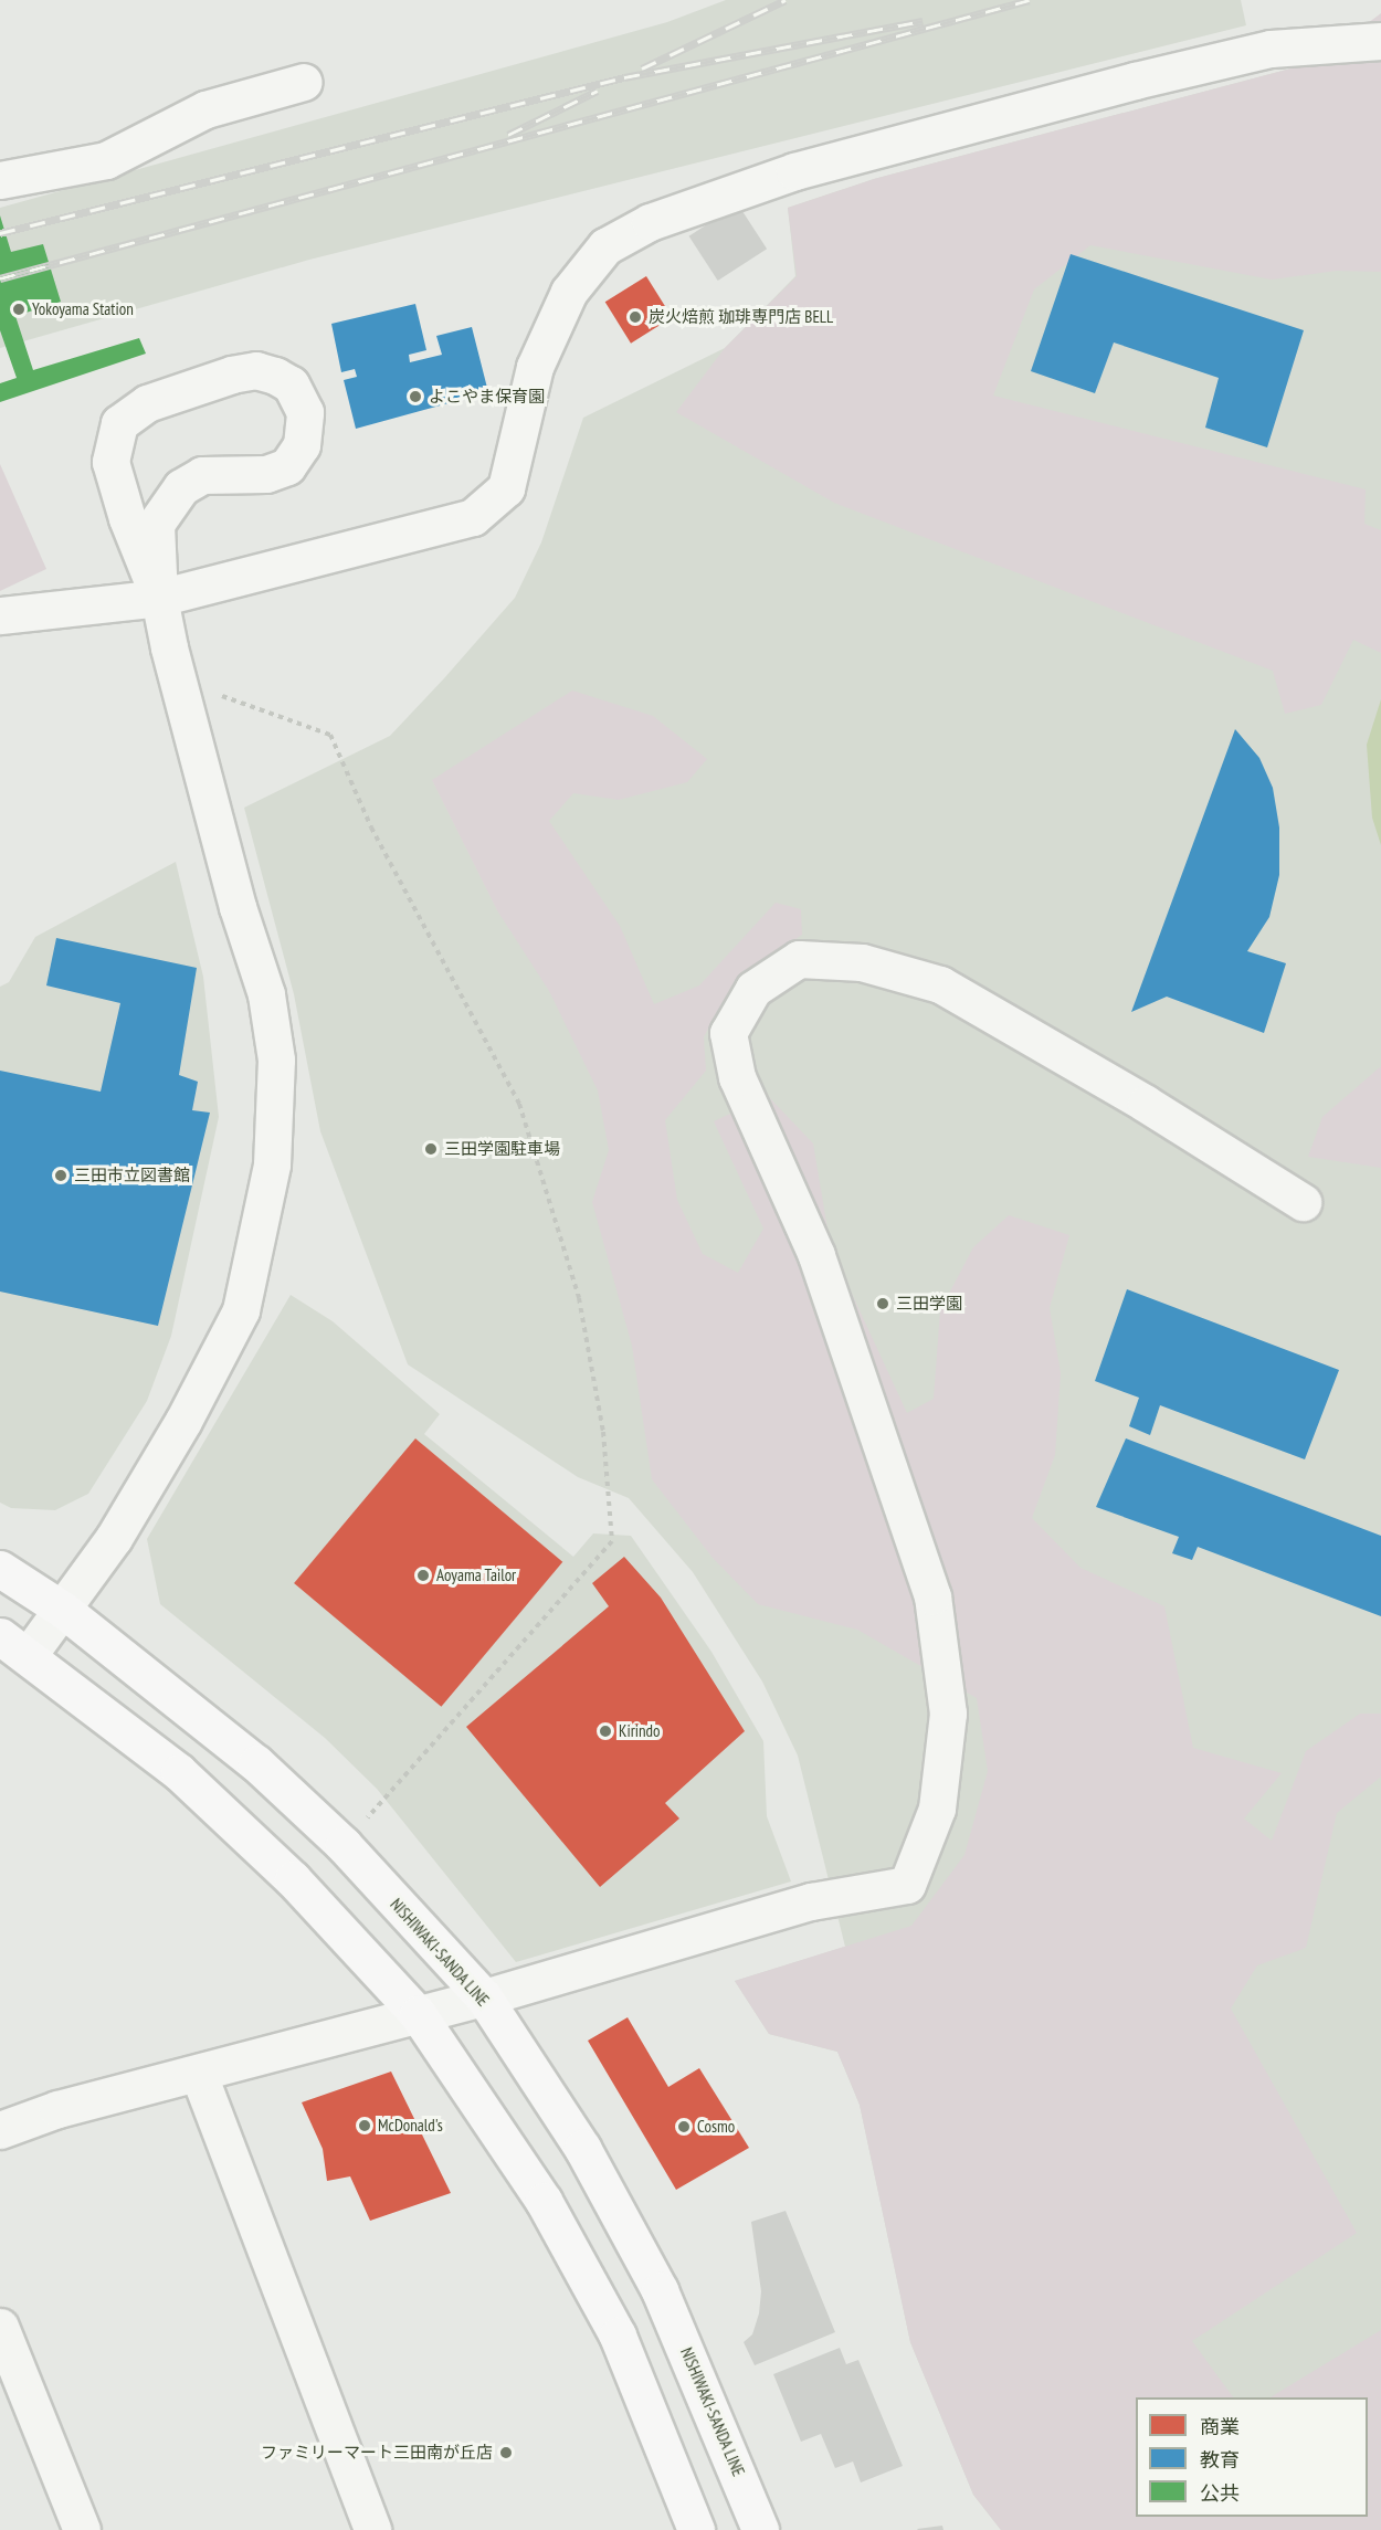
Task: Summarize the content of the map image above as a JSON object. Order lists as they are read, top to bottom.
{
  "streets": {
    "main road": ["NISHIWAKI-SANDA LINE"]
  },
  "places": [
    "Yokoyama Station",
    "炭火焙煎 珈琲専門店 BELL",
    "よこやま保育園",
    "三田学園駐車場",
    "三田市立図書館",
    "三田学園",
    "Aoyama Tailor",
    "Kirindo",
    "McDonald's",
    "Cosmo",
    "ファミリーマート三田南が丘店"
  ],
  "legend": ["商業", "教育", "公共"]
}
